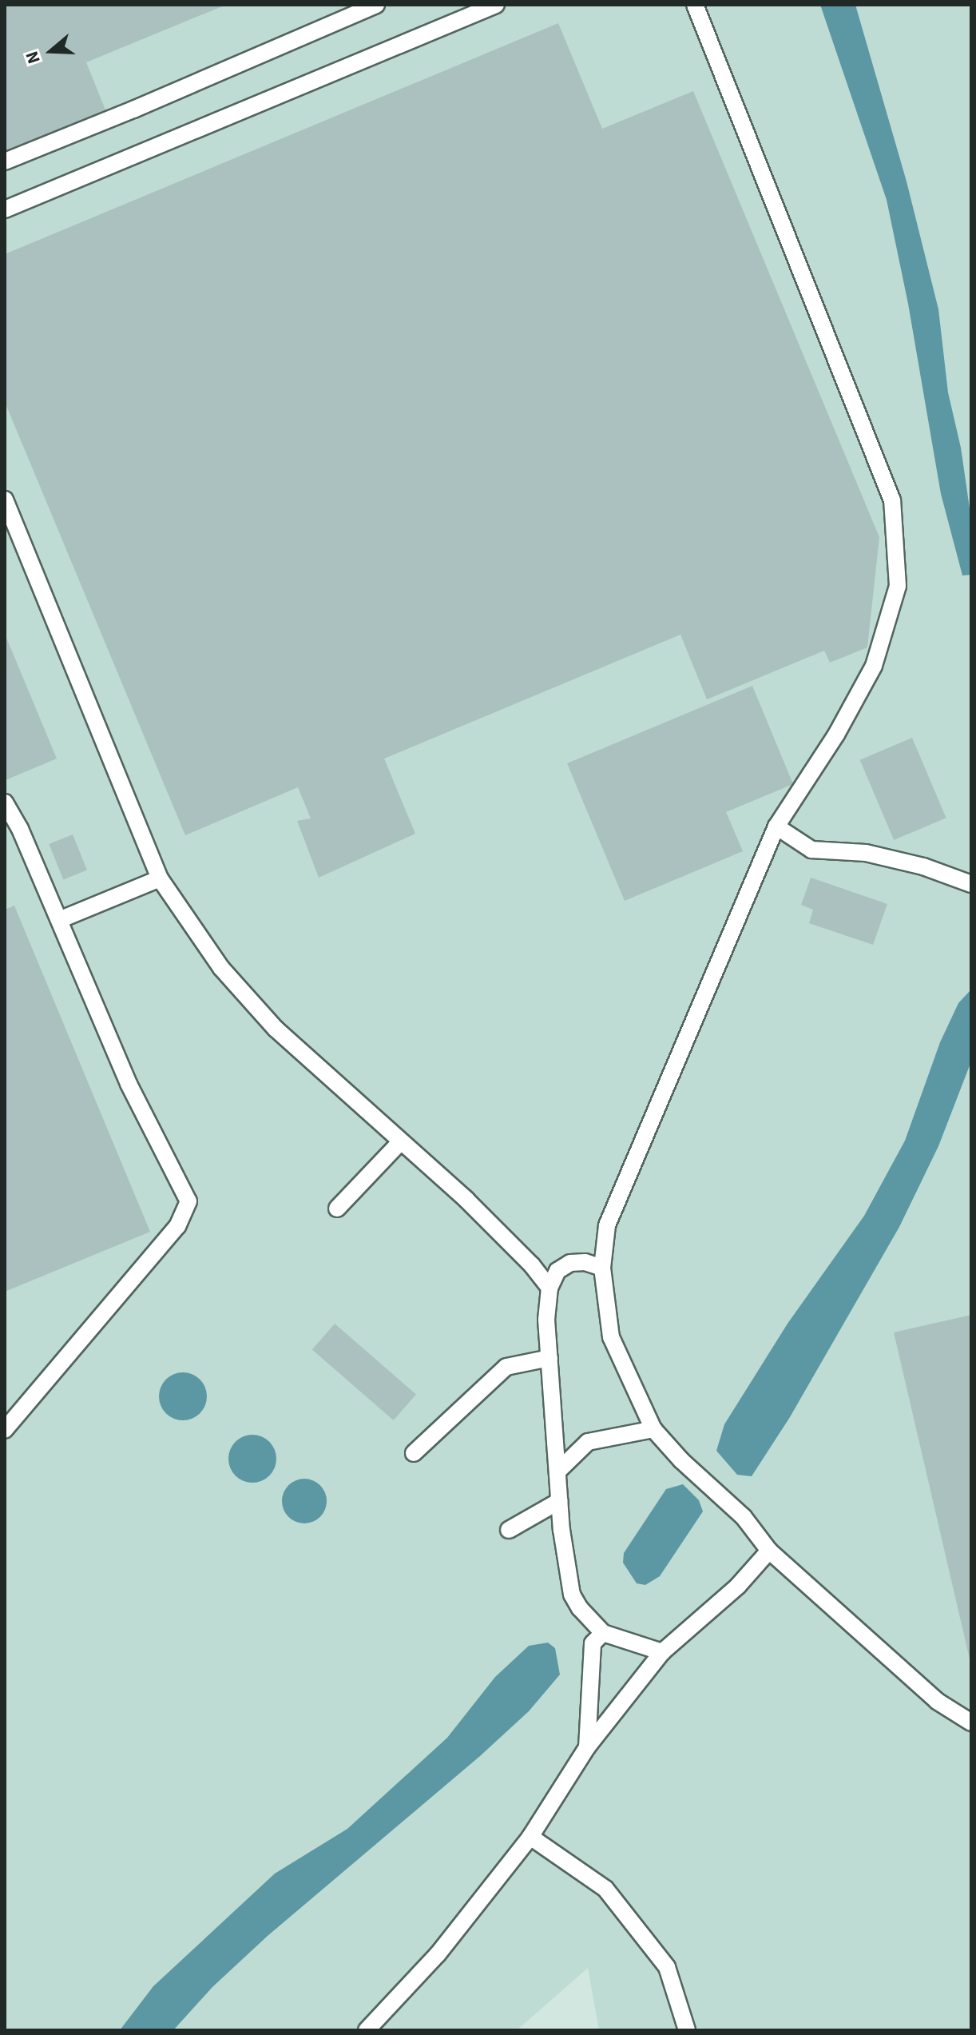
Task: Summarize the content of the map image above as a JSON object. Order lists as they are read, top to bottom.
{
  "north": "left"
}
